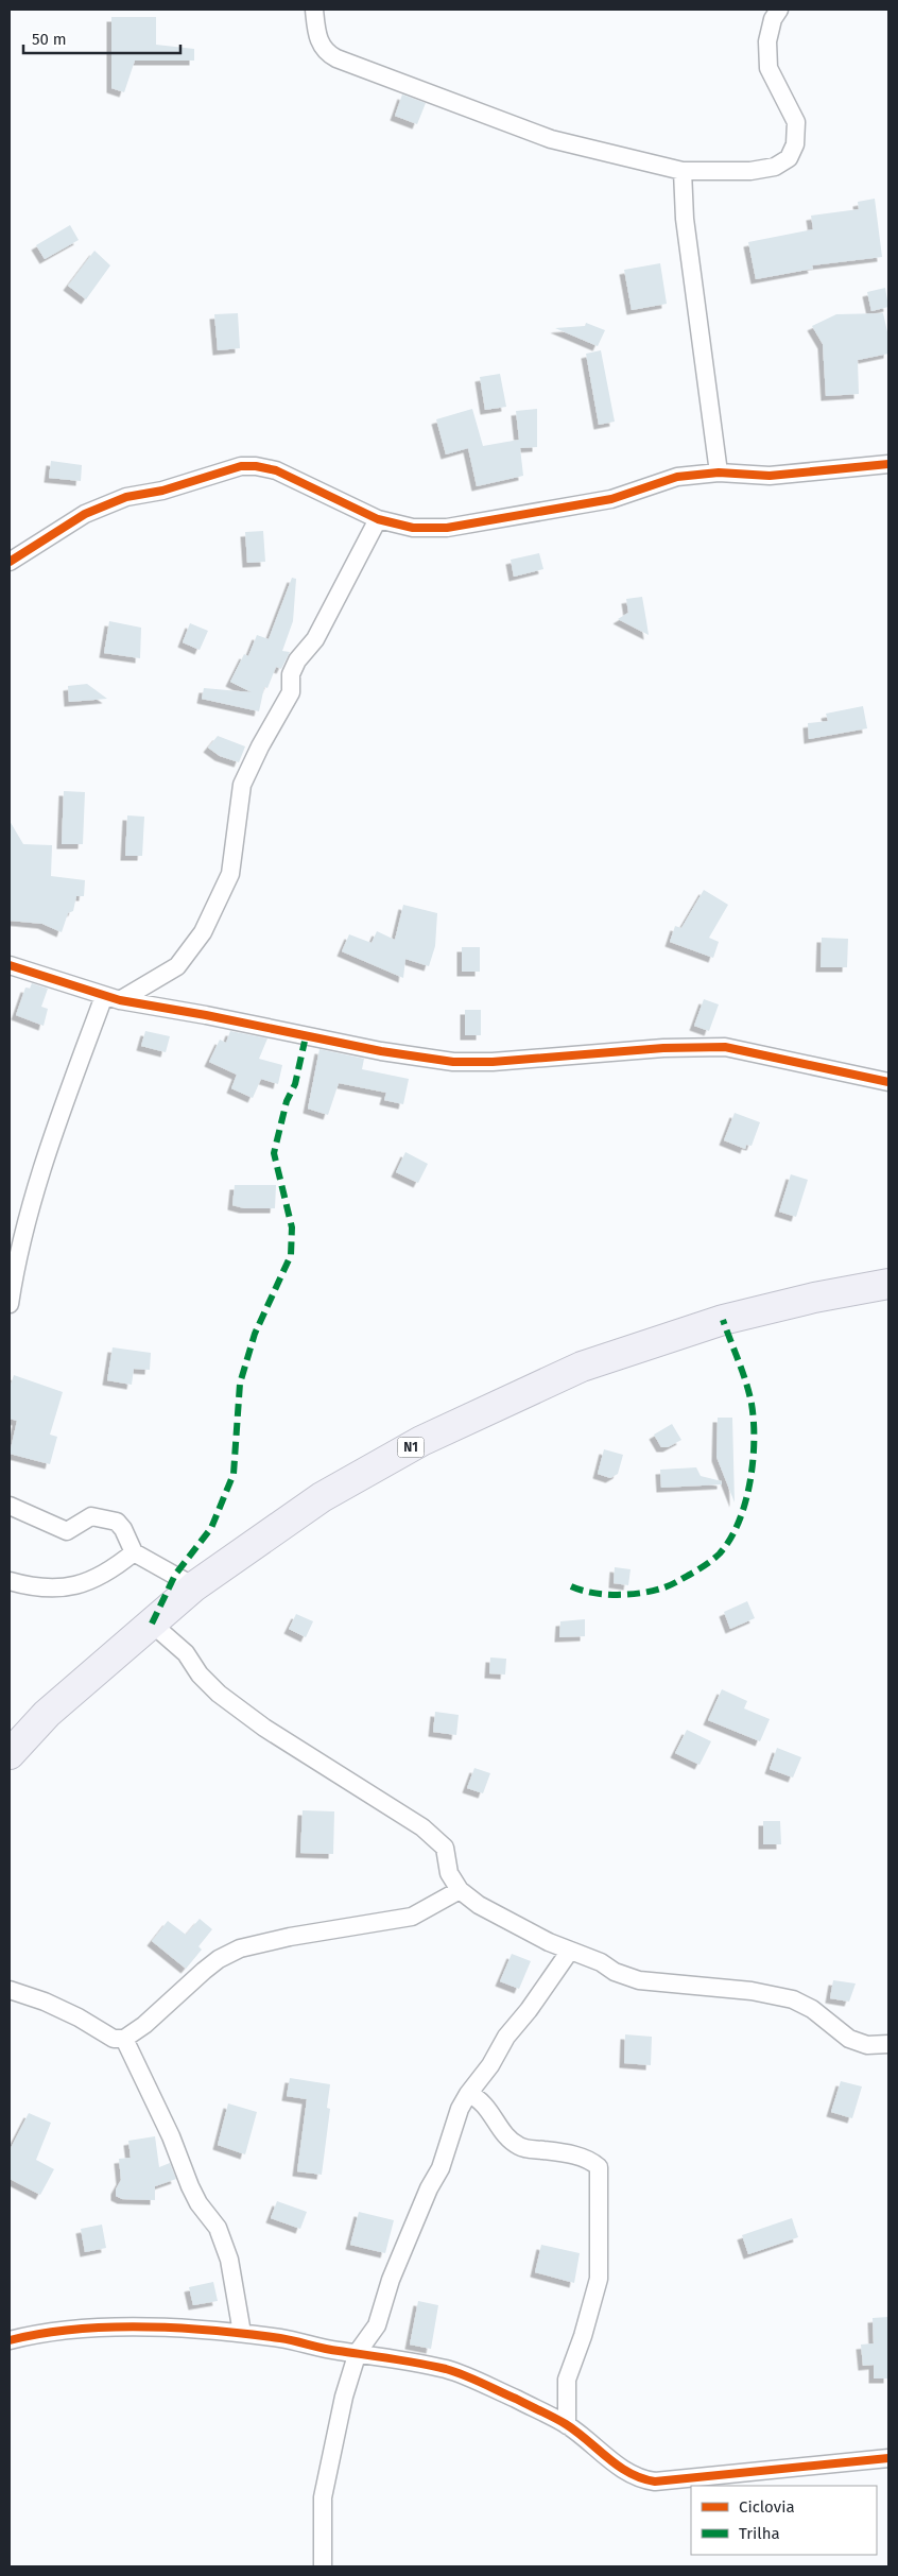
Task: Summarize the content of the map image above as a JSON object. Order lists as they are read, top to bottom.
{
  "streets": {
    "highway": ["N1"]
  },
  "legend": ["Ciclovia", "Trilha"],
  "scale_bar": "50 m"
}
